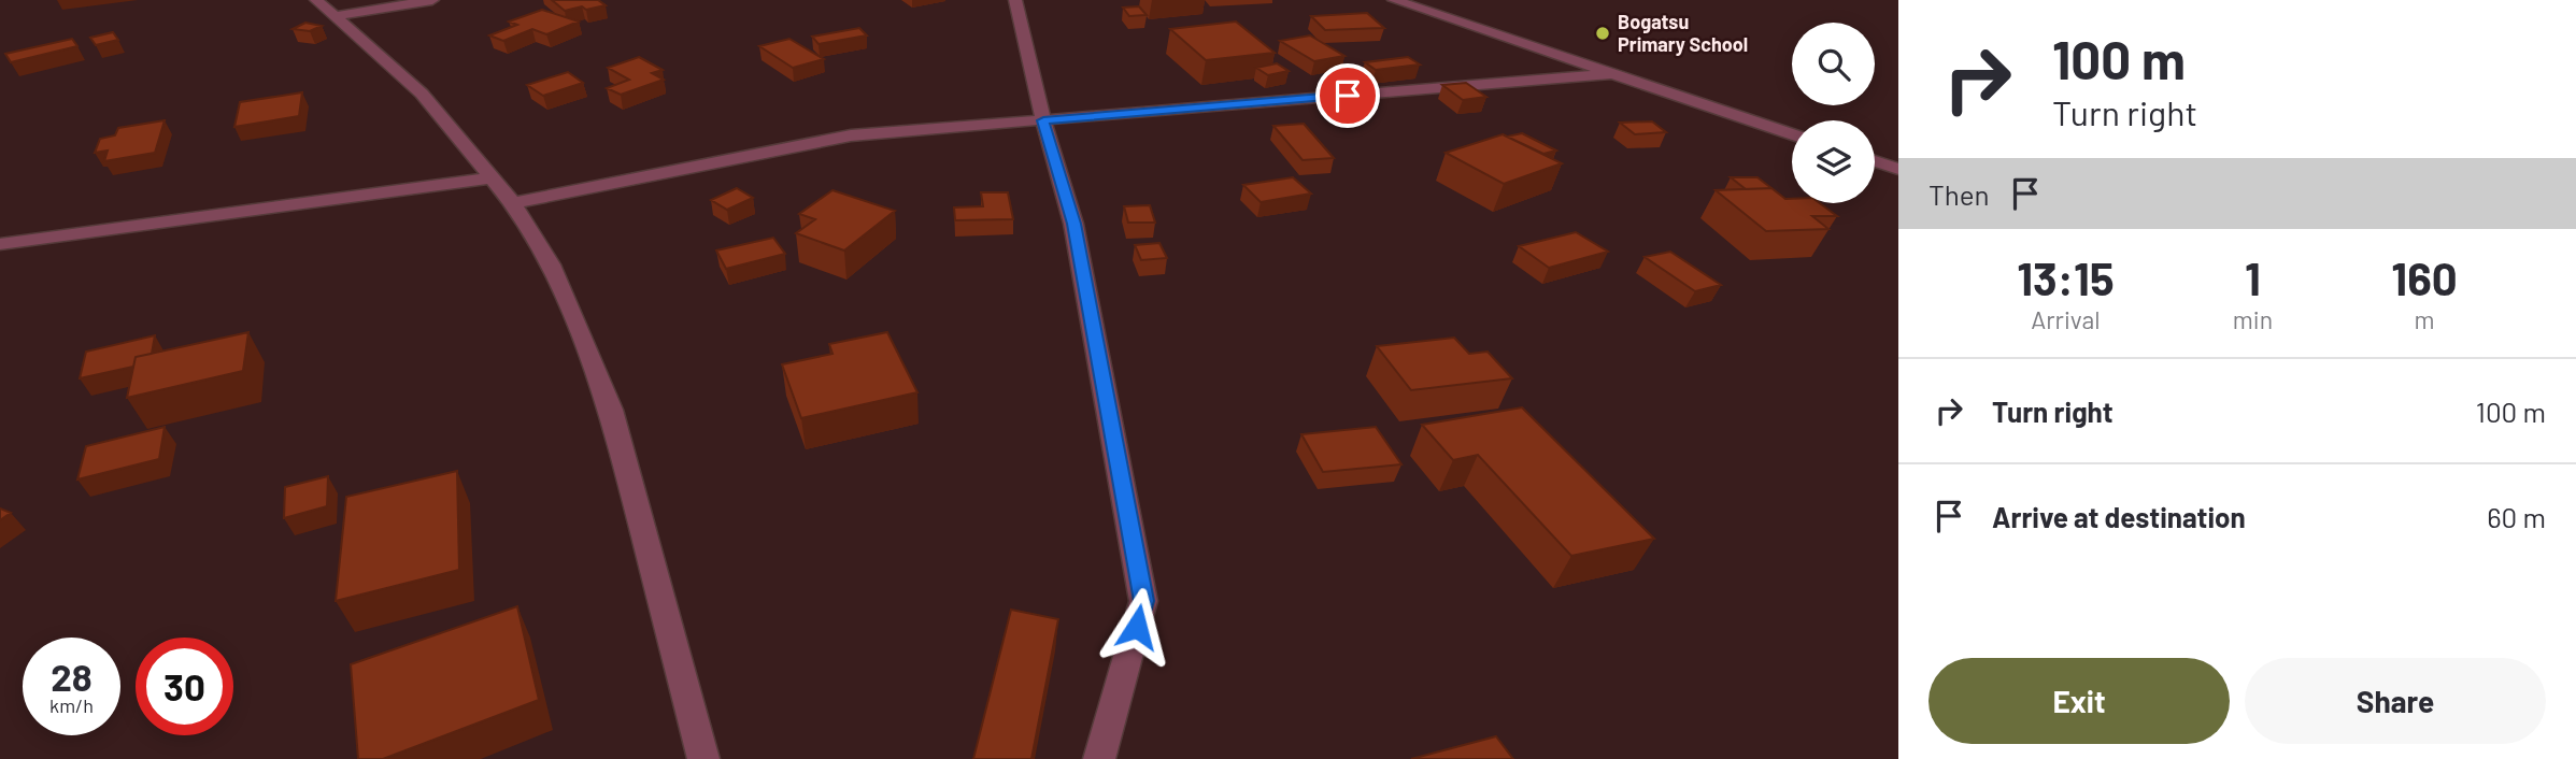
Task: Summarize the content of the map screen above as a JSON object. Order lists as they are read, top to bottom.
{
  "places": ["Bogatsu Primary School"],
  "page": {
    "turn": ["100 m", "Turn right"],
    "then": "Then",
    "eta": [
      "13:15",
      "Arrival",
      "1",
      "min",
      "160",
      "m"
    ],
    "list": [
      {
        "name": "Turn right",
        "value": "100 m"
      },
      {
        "name": "Arrive at destination",
        "value": "60 m"
      }
    ],
    "speed": "28 km/h",
    "limit": "30",
    "buttons": ["Exit", "Share"]
  }
}
